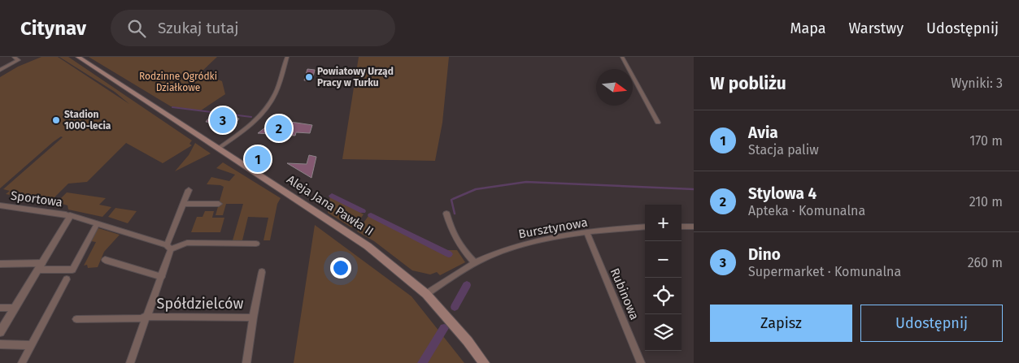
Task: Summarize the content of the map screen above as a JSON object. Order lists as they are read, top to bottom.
{
  "streets": {
    "main road": ["Aleja Jana Pawła II"],
    "street": [
      "Sportowa",
      "Bursztynowa",
      "Rubinowa",
      "Spółdzielców"
    ]
  },
  "crossings": [
    ["Aleja Jana Pawła II", "Bursztynowa"],
    ["Bursztynowa", "Rubinowa"]
  ],
  "parks": ["Rodzinne Ogródki Działkowe"],
  "places": ["Powiatowy Urząd Pracy w Turku", "Stadion 1000-lecia"],
  "north": "right",
  "page": {
    "header": "Citynav",
    "search": "Szukaj tutaj",
    "nav": ["Mapa", "Warstwy", "Udostępnij"],
    "heading": ["W pobliżu", "Wyniki: 3"],
    "pins": ["3", "2", "1"],
    "list": [
      {
        "mark": "1",
        "name": "Avia",
        "note": "Stacja paliw",
        "value": "170 m"
      },
      {
        "mark": "2",
        "name": "Stylowa 4",
        "note": "Apteka · Komunalna",
        "value": "210 m"
      },
      {
        "mark": "3",
        "name": "Dino",
        "note": "Supermarket · Komunalna",
        "value": "260 m"
      }
    ],
    "map_buttons": ["+", "−"],
    "buttons": ["Zapisz", "Udostępnij"]
  }
}
